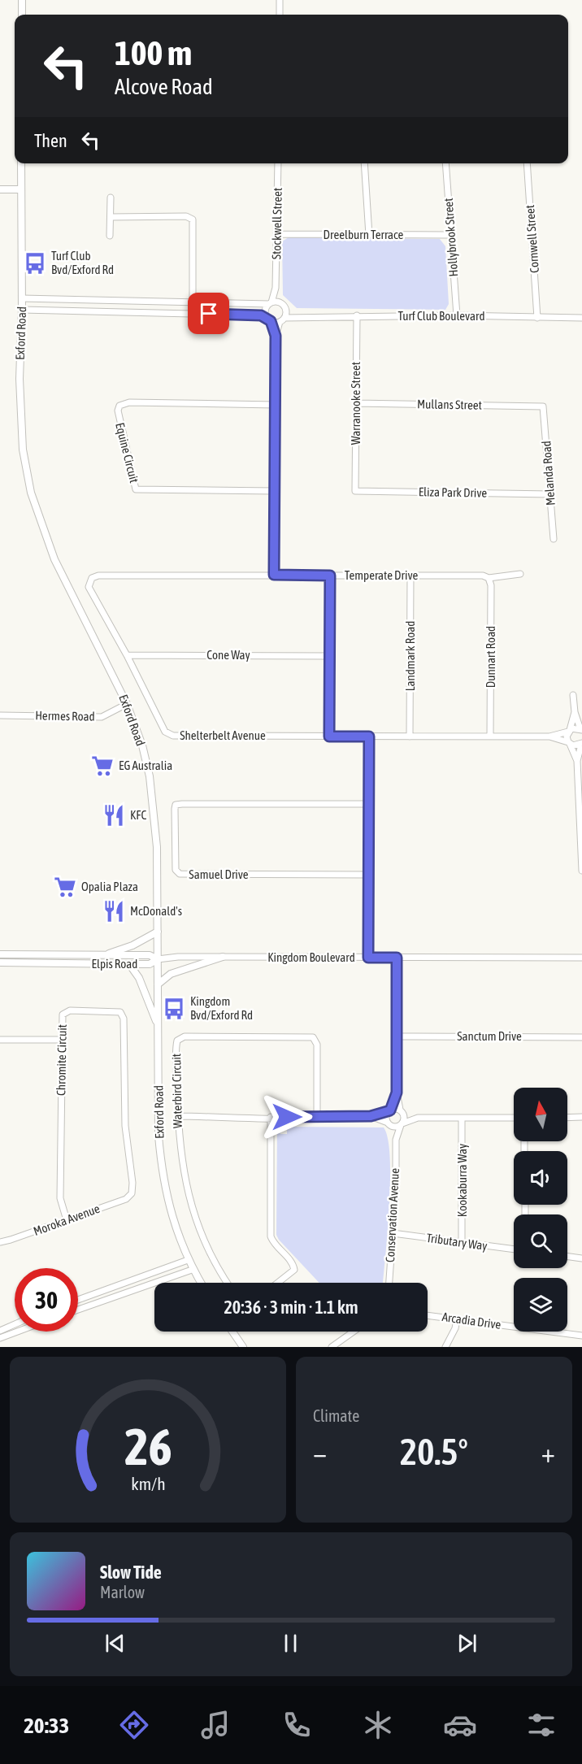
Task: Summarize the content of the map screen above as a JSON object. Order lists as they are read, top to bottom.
{
  "streets": {
    "street": [
      "Stockwell Street",
      "Dreelburn Terrace",
      "Hollybrook Street",
      "Cornwell Street",
      "Turf Club Boulevard",
      "Exford Road",
      "Warranooke Street",
      "Mullans Street",
      "Equine Circuit",
      "Melanda Road",
      "Eliza Park Drive",
      "Temperate Drive",
      "Cone Way",
      "Landmark Road",
      "Dunnart Road",
      "Hermes Road",
      "Shelterbelt Avenue",
      "Samuel Drive",
      "Kingdom Boulevard",
      "Elpis Road",
      "Sanctum Drive",
      "Chromite Circuit",
      "Waterbird Circuit",
      "Kookaburra Way",
      "Conservation Avenue",
      "Moroka Avenue",
      "Tributary Way",
      "Arcadia Drive"
    ]
  },
  "crossings": [
    ["Stockwell Street", "Dreelburn Terrace"],
    ["Stockwell Street", "Turf Club Boulevard"],
    ["Dreelburn Terrace", "Hollybrook Street"],
    ["Hollybrook Street", "Turf Club Boulevard"],
    ["Cornwell Street", "Turf Club Boulevard"],
    ["Turf Club Boulevard", "Warranooke Street"],
    ["Exford Road", "Hermes Road"],
    ["Exford Road", "Kingdom Boulevard"],
    ["Exford Road", "Elpis Road"],
    ["Warranooke Street", "Mullans Street"],
    ["Warranooke Street", "Eliza Park Drive"],
    ["Mullans Street", "Melanda Road"],
    ["Melanda Road", "Eliza Park Drive"],
    ["Temperate Drive", "Landmark Road"],
    ["Temperate Drive", "Dunnart Road"],
    ["Temperate Drive", "Shelterbelt Avenue"],
    ["Cone Way", "Shelterbelt Avenue"],
    ["Landmark Road", "Shelterbelt Avenue"],
    ["Dunnart Road", "Shelterbelt Avenue"],
    ["Kingdom Boulevard", "Elpis Road"],
    ["Chromite Circuit", "Moroka Avenue"],
    ["Kookaburra Way", "Tributary Way"],
    ["Conservation Avenue", "Tributary Way"]
  ],
  "places": {
    "bus stop": ["Turf Club Bvd/Exford Rd", "Kingdom Bvd/Exford Rd"],
    "supermarket": ["EG Australia", "Opalia Plaza"],
    "restaurant": ["KFC", "McDonald's"]
  },
  "north": "top",
  "page": {
    "turn": ["100 m", "Alcove Road"],
    "then": "Then",
    "limit": "30",
    "trip": "20:36 · 3 min · 1.1 km",
    "tile": "Climate",
    "heat": ["−", "20.5°", "+"],
    "song": ["Slow Tide", "Marlow"],
    "tabs": "20:33",
    "gauge": ["26", "km/h"]
  }
}
